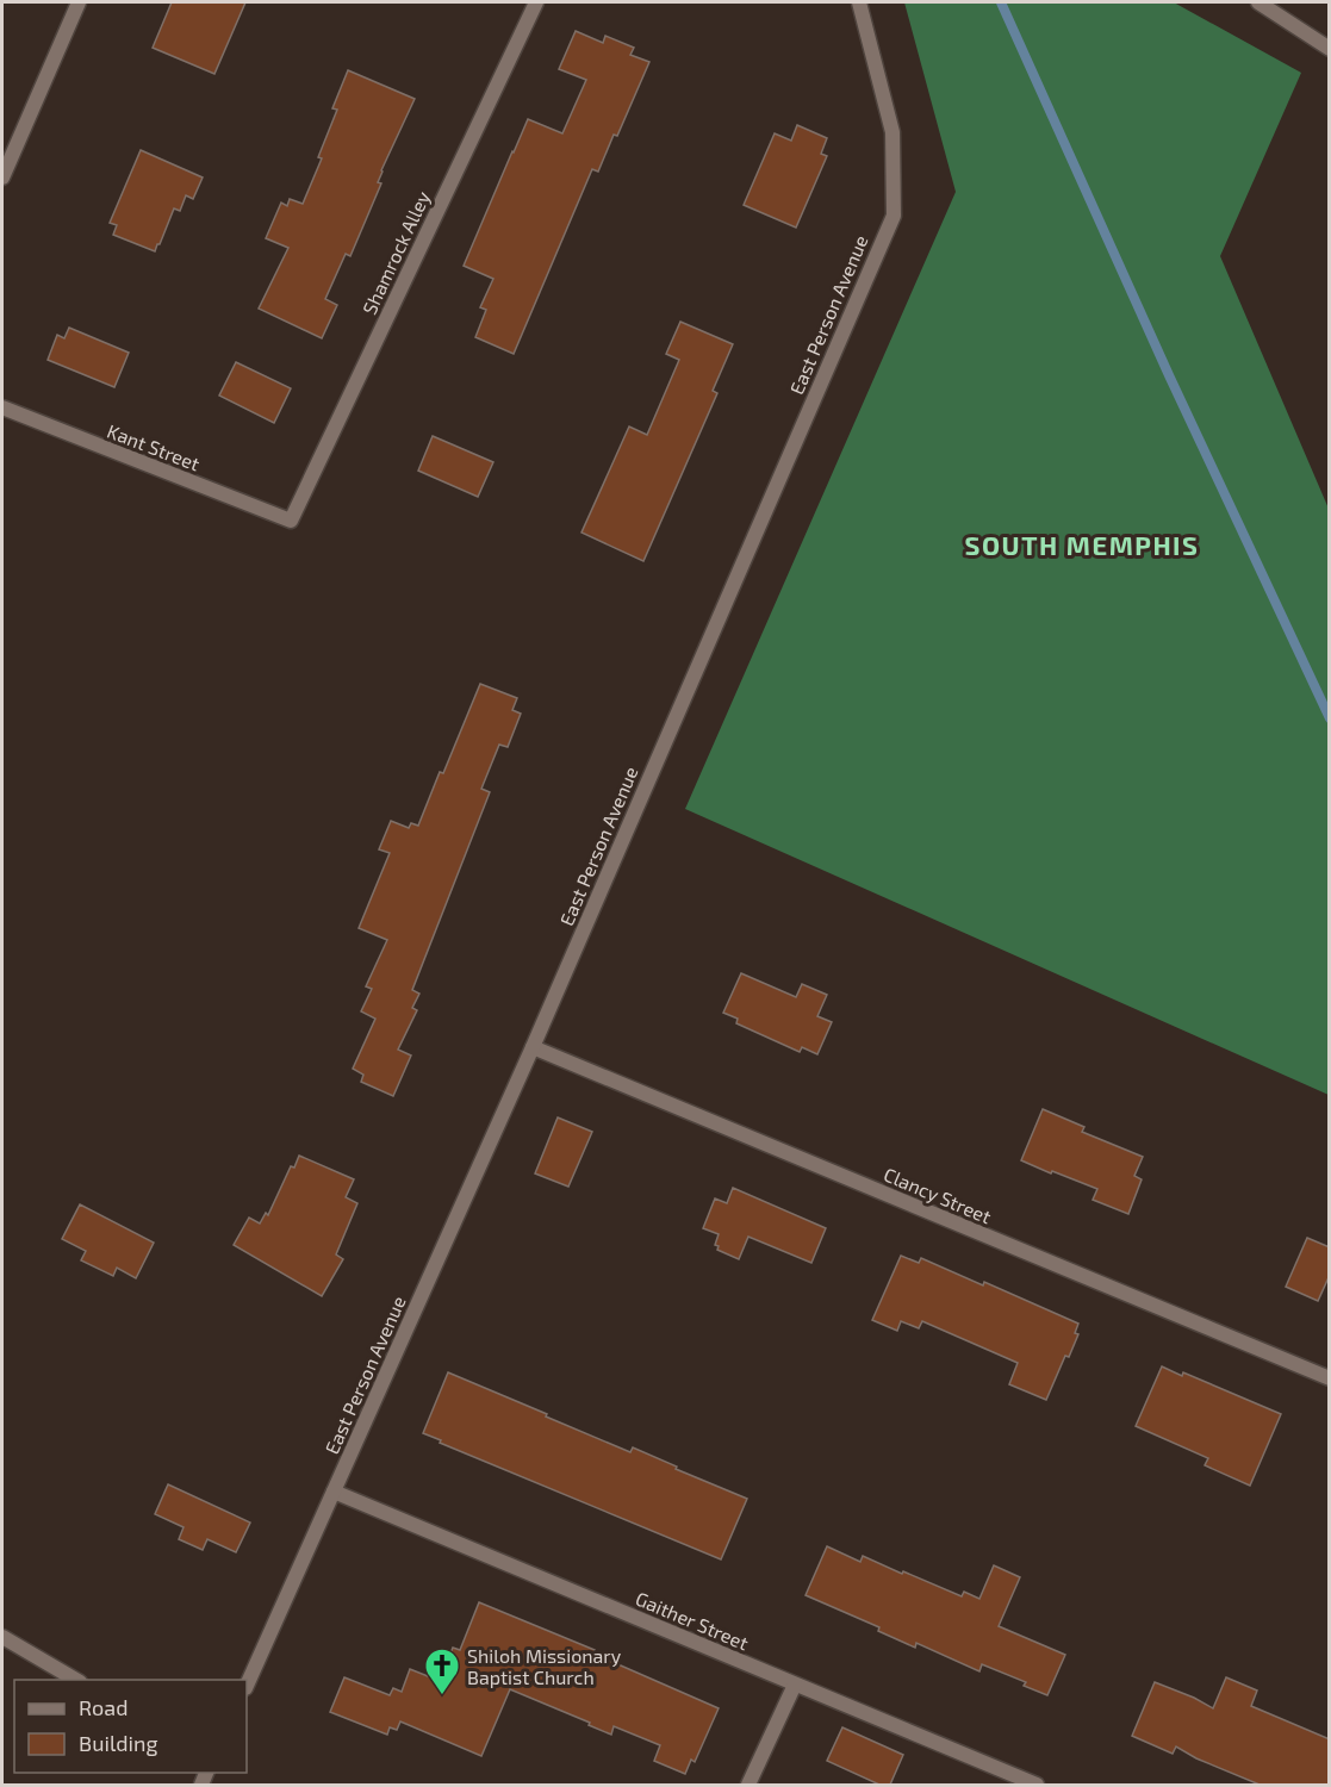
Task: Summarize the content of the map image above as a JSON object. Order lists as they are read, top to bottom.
{
  "streets": {
    "street": [
      "Shamrock Alley",
      "East Person Avenue",
      "Kant Street",
      "Clancy Street",
      "Gaither Street"
    ]
  },
  "crossings": [
    ["Shamrock Alley", "Kant Street"],
    ["East Person Avenue", "Clancy Street"],
    ["East Person Avenue", "Gaither Street"]
  ],
  "districts": ["SOUTH MEMPHIS"],
  "places": {
    "church": ["Shiloh Missionary Baptist Church"]
  },
  "legend": ["Road", "Building"]
}
